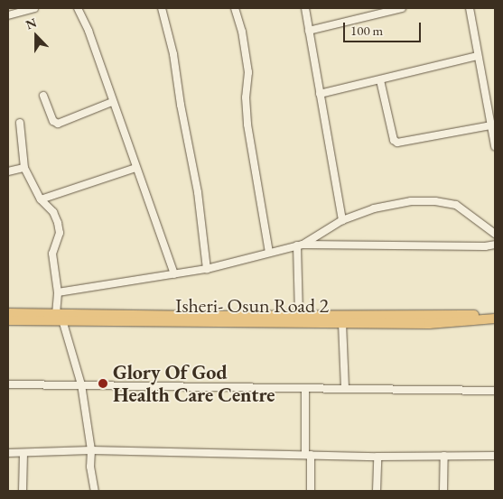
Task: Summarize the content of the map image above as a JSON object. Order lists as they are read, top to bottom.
{
  "streets": {
    "main road": ["Isheri- Osun Road 2"]
  },
  "places": ["Glory Of God Health Care Centre"],
  "scale_bar": "100 m",
  "north": "top"
}
